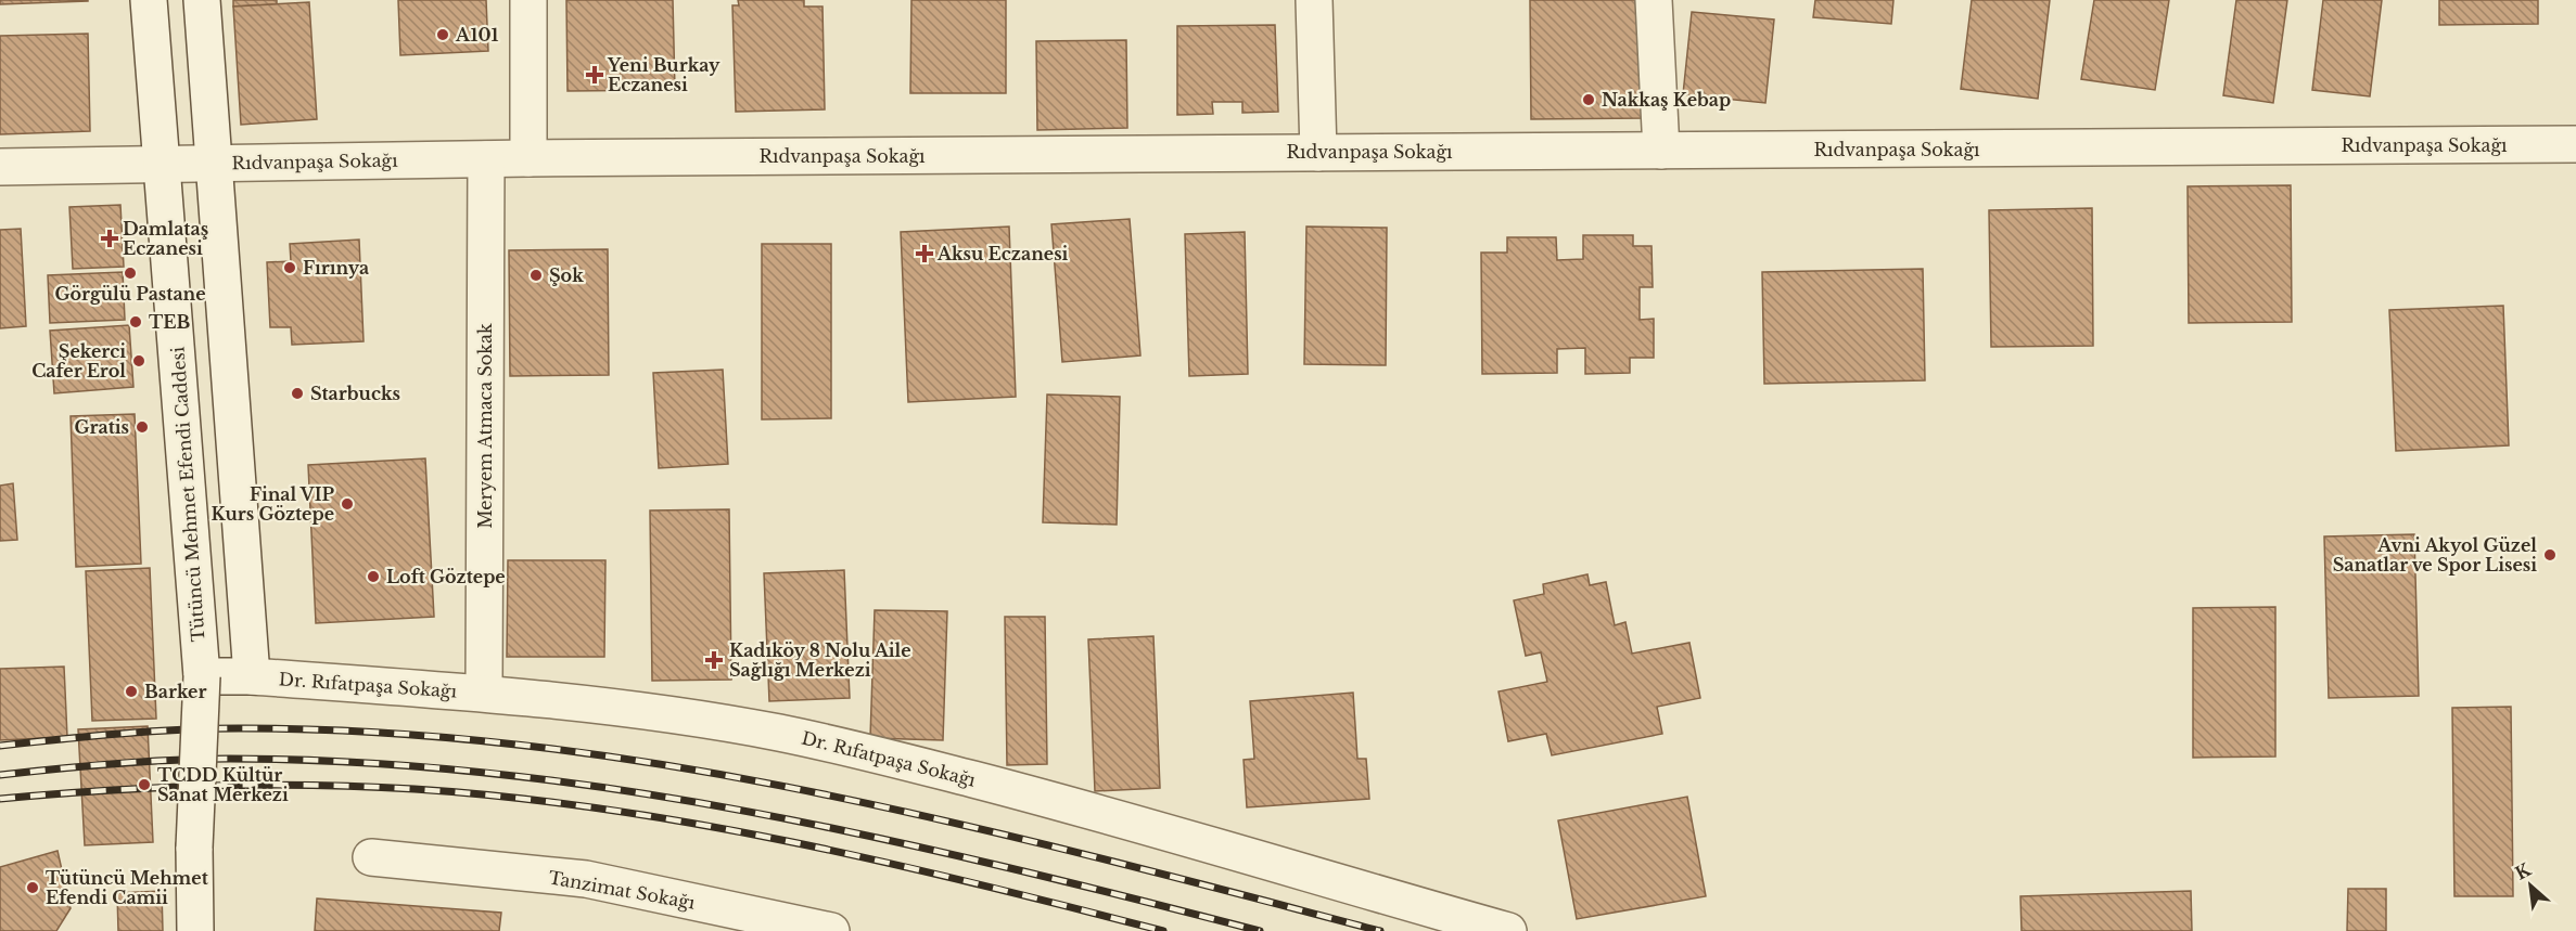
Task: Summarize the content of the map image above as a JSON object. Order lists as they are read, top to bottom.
{
  "streets": {
    "street": [
      "Rıdvanpaşa Sokağı",
      "Meryem Atmaca Sokak",
      "Tütüncü Mehmet Efendi Caddesi",
      "Dr. Rıfatpaşa Sokağı",
      "Tanzimat Sokağı"
    ]
  },
  "crossings": [
    ["Rıdvanpaşa Sokağı", "Meryem Atmaca Sokak"],
    ["Rıdvanpaşa Sokağı", "Tütüncü Mehmet Efendi Caddesi"],
    ["Meryem Atmaca Sokak", "Dr. Rıfatpaşa Sokağı"],
    ["Tütüncü Mehmet Efendi Caddesi", "Dr. Rıfatpaşa Sokağı"]
  ],
  "places": {
    "other": [
      "A101",
      "Nakkaş Kebap",
      "Fırınya",
      "Görgülü Pastane",
      "Şok",
      "TEB",
      "Şekerci Cafer Erol",
      "Starbucks",
      "Gratis",
      "Final VIP Kurs Göztepe",
      "Avni Akyol Güzel Sanatlar ve Spor Lisesi",
      "Loft Göztepe",
      "Barker",
      "TCDD Kültür Sanat Merkezi",
      "Tütüncü Mehmet Efendi Camii"
    ],
    "health": [
      "Yeni Burkay Eczanesi",
      "Damlataş Eczanesi",
      "Aksu Eczanesi",
      "Kadıköy 8 Nolu Aile Sağlığı Merkezi"
    ]
  },
  "north": "top left"
}
